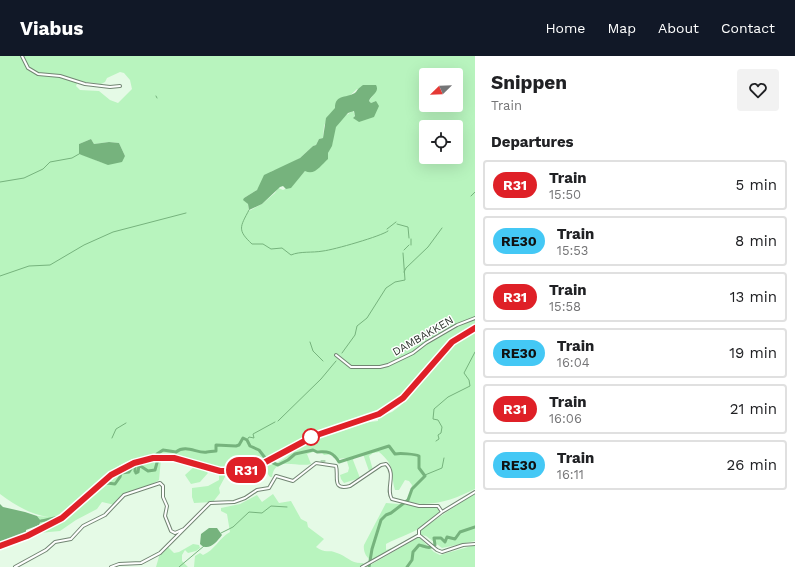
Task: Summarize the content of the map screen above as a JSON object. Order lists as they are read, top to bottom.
{
  "streets": {
    "street": ["DAMBAKKEN"]
  },
  "north": "bottom left",
  "page": {
    "header": "Viabus",
    "nav": [
      "Home",
      "Map",
      "About",
      "Contact"
    ],
    "on_map": "R31",
    "heading": [
      ["Snippen", "Train"],
      "Departures"
    ],
    "list": [
      {
        "mark": "R31",
        "name": "Train",
        "note": "15:50",
        "value": "5 min"
      },
      {
        "mark": "RE30",
        "name": "Train",
        "note": "15:53",
        "value": "8 min"
      },
      {
        "mark": "R31",
        "name": "Train",
        "note": "15:58",
        "value": "13 min"
      },
      {
        "mark": "RE30",
        "name": "Train",
        "note": "16:04",
        "value": "19 min"
      },
      {
        "mark": "R31",
        "name": "Train",
        "note": "16:06",
        "value": "21 min"
      },
      {
        "mark": "RE30",
        "name": "Train",
        "note": "16:11",
        "value": "26 min"
      }
    ]
  }
}
